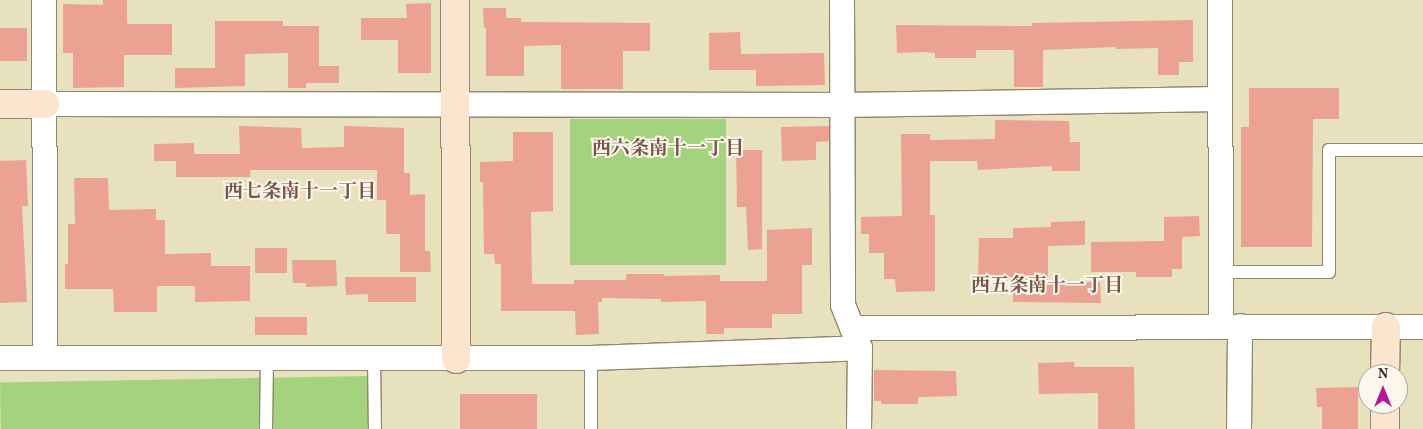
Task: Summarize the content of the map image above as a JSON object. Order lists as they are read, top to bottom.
{
  "districts": ["西六条南十一丁目", "西七条南十一丁目", "西五条南十一丁目"],
  "north": "top"
}
